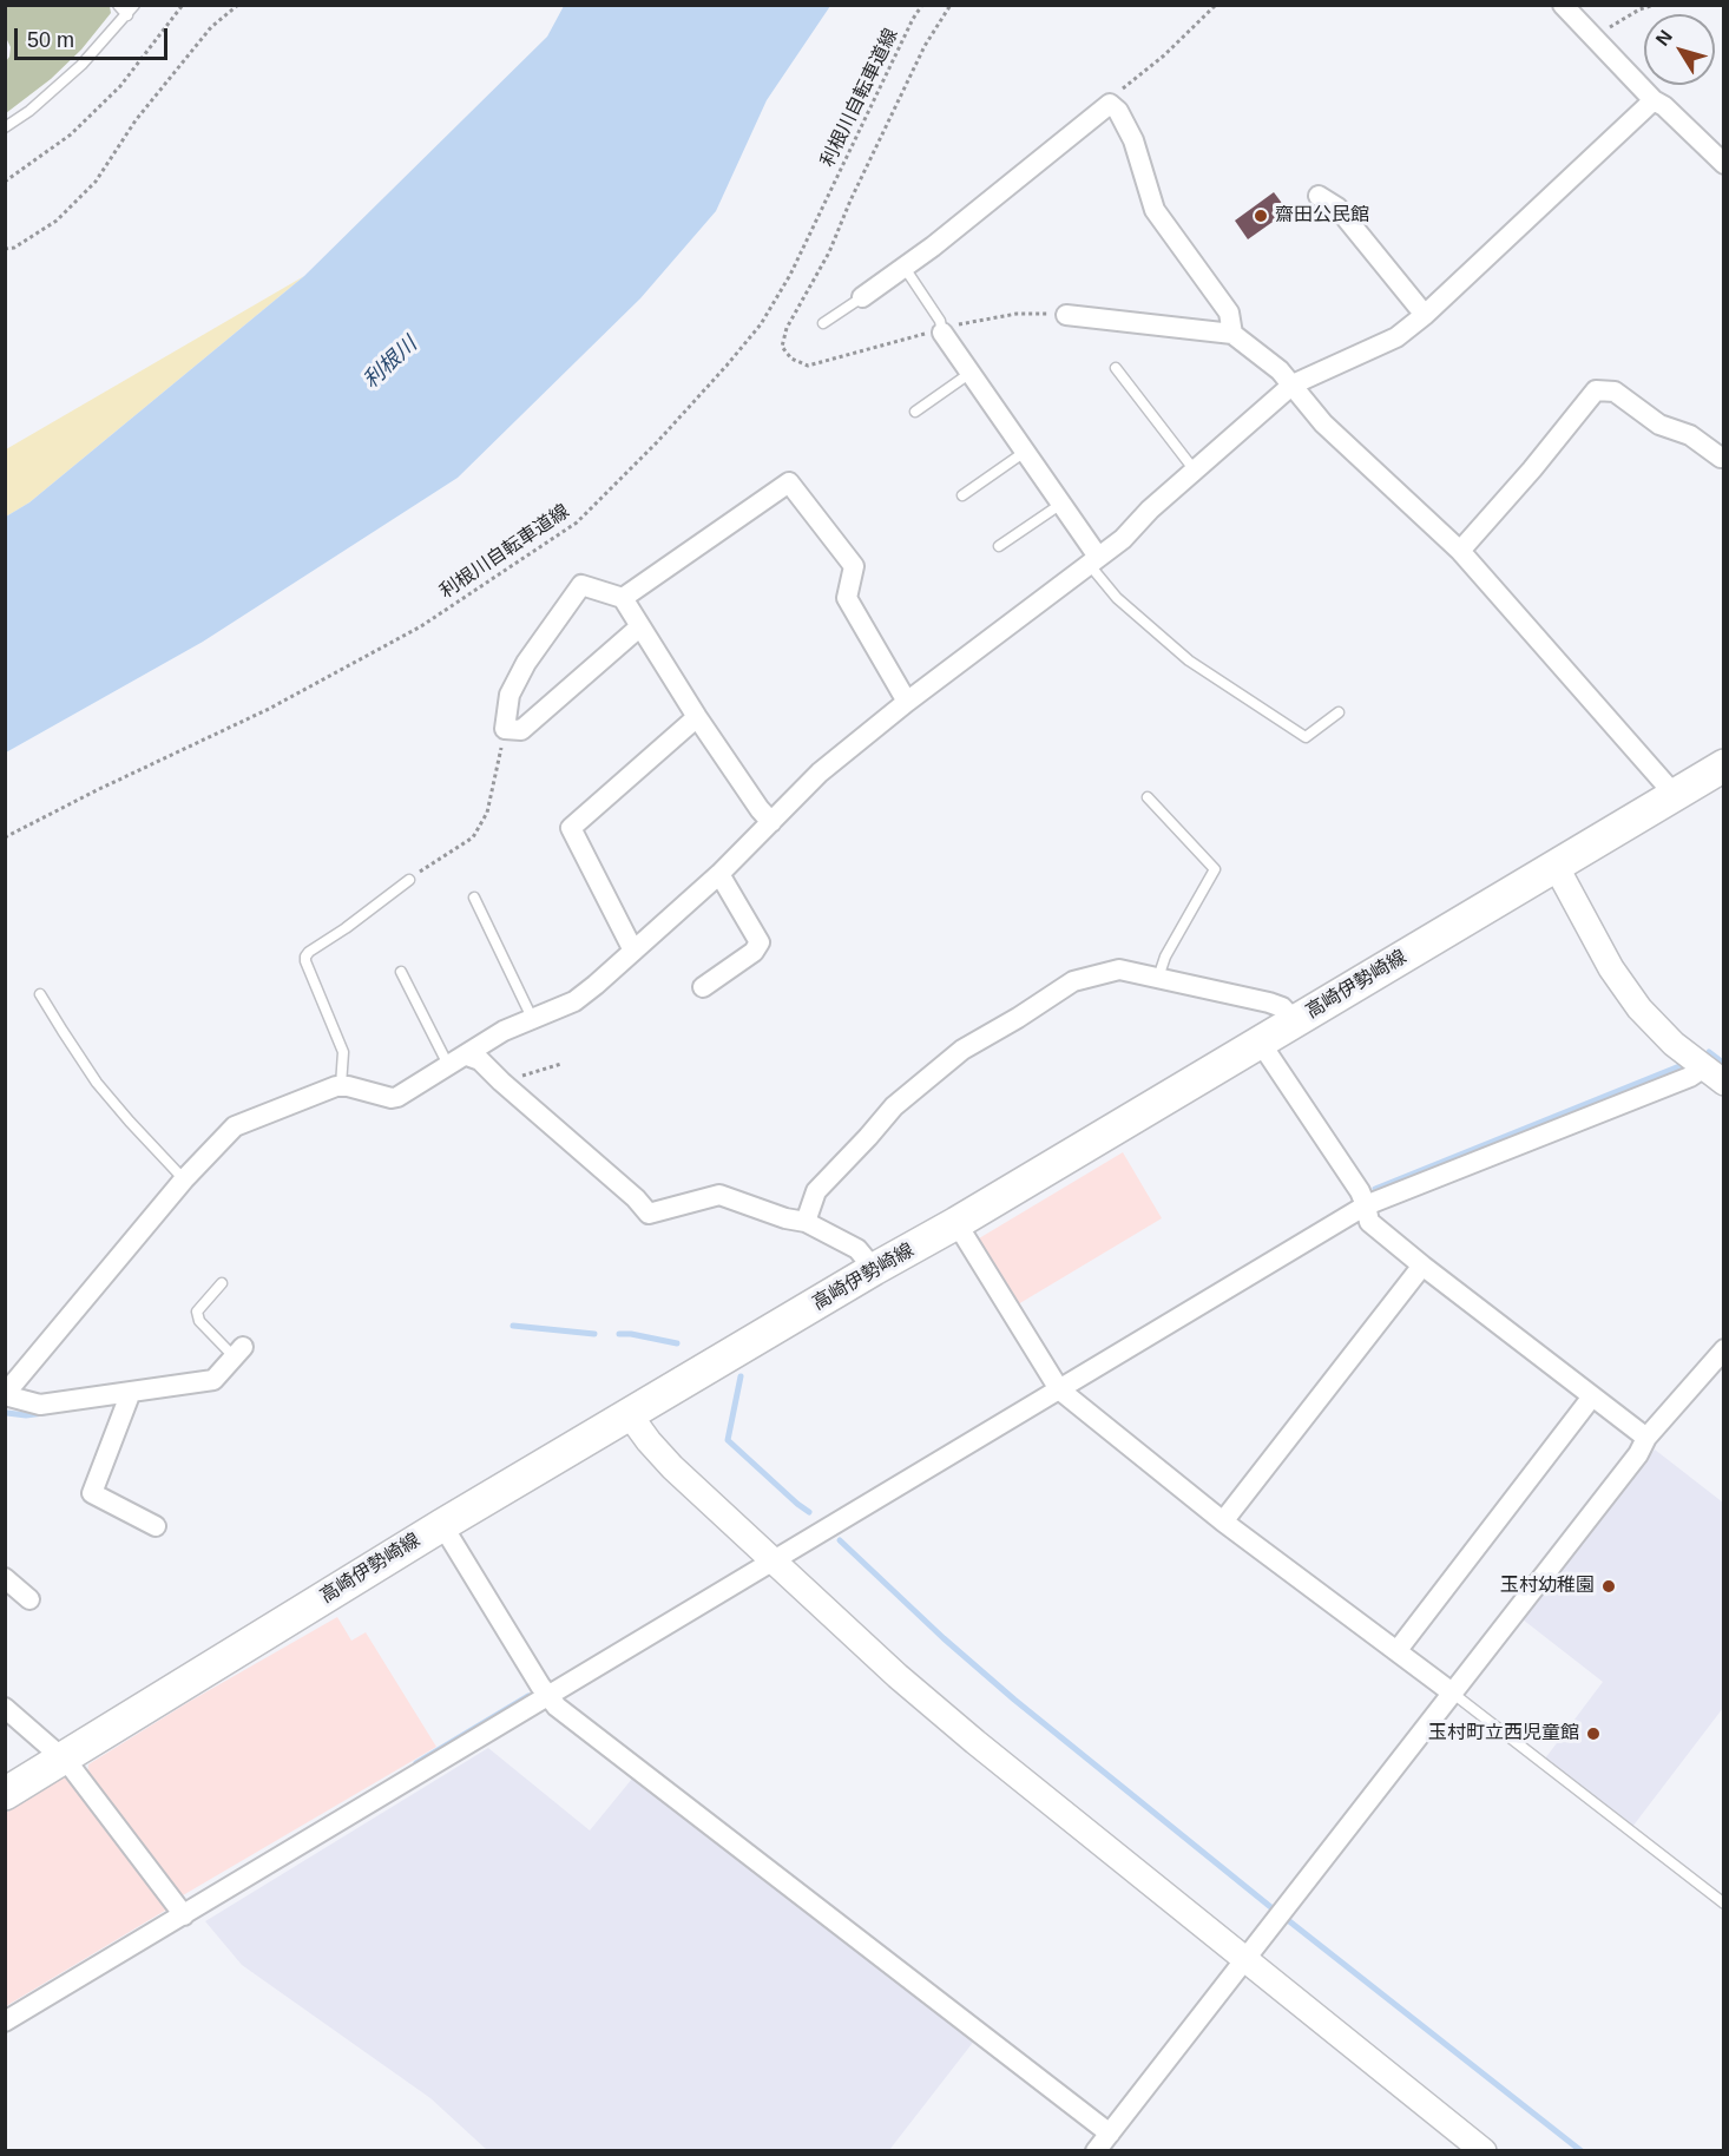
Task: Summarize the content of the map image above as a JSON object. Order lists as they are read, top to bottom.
{
  "streets": {
    "main road": ["高崎伊勢崎線"],
    "path": ["利根川自転車道線"]
  },
  "water": ["利根川"],
  "places": ["齋田公民館", "玉村幼稚園", "玉村町立西児童館"],
  "scale_bar": "50 m",
  "north": "top left"
}
